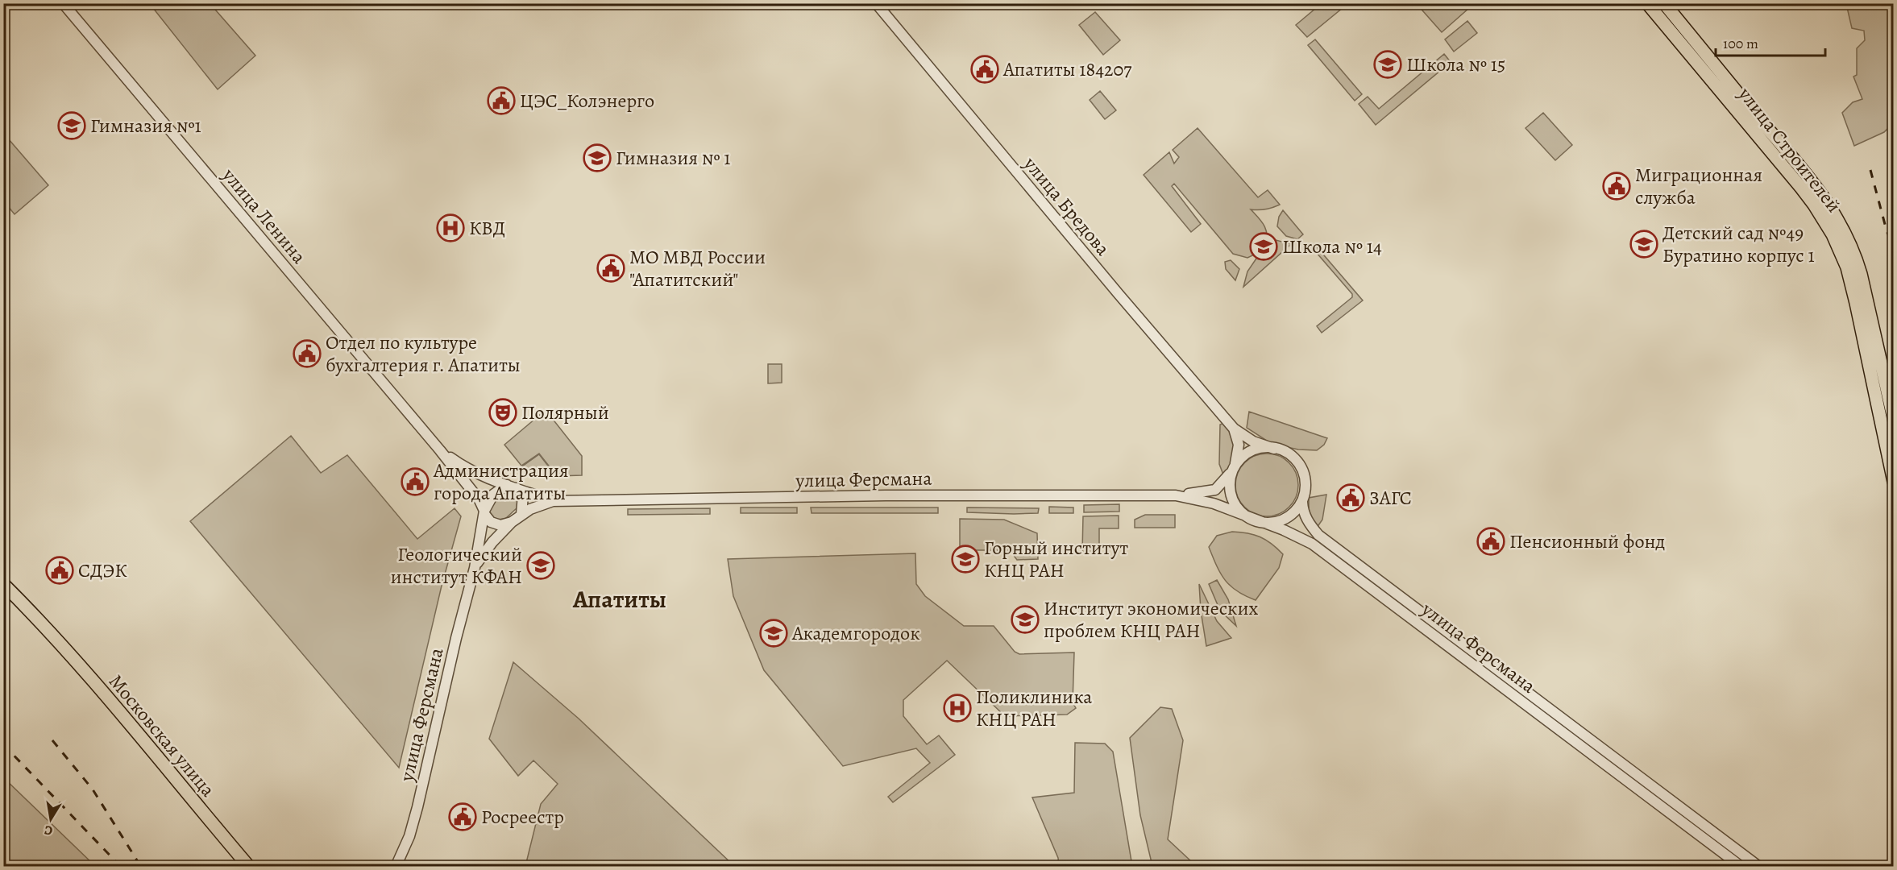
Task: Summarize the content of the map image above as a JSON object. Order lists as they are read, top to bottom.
{
  "streets": {
    "main road": ["улица Строителей", "Московская улица"],
    "street": ["улица Бредова", "улица Ленина", "улица Ферсмана"]
  },
  "crossings": [
    ["улица Бредова", "улица Ферсмана"],
    ["улица Ленина", "улица Ферсмана"]
  ],
  "districts": ["Апатиты"],
  "places": {
    "school or university": [
      "Школа № 15",
      "Гимназия №1",
      "Гимназия № 1",
      "Детский сад №49 Буратино корпус 1",
      "Школа № 14",
      "Горный институт КНЦ РАН",
      "Геологический институт КФАН",
      "Институт экономических проблем КНЦ РАН",
      "Академгородок"
    ],
    "public building": [
      "Апатиты 184207",
      "ЦЭС_Колэнерго",
      "Миграционная служба",
      "МО МВД России \"Апатитский\"",
      "Отдел по культуре бухгалтерия г. Апатиты",
      "Администрация города Апатиты",
      "ЗАГС",
      "Пенсионный фонд",
      "СДЭК",
      "Росреестр"
    ],
    "hospital": ["КВД", "Поликлиника КНЦ РАН"],
    "theatre": ["Полярный"]
  },
  "scale_bar": "100 m",
  "north": "bottom"
}
